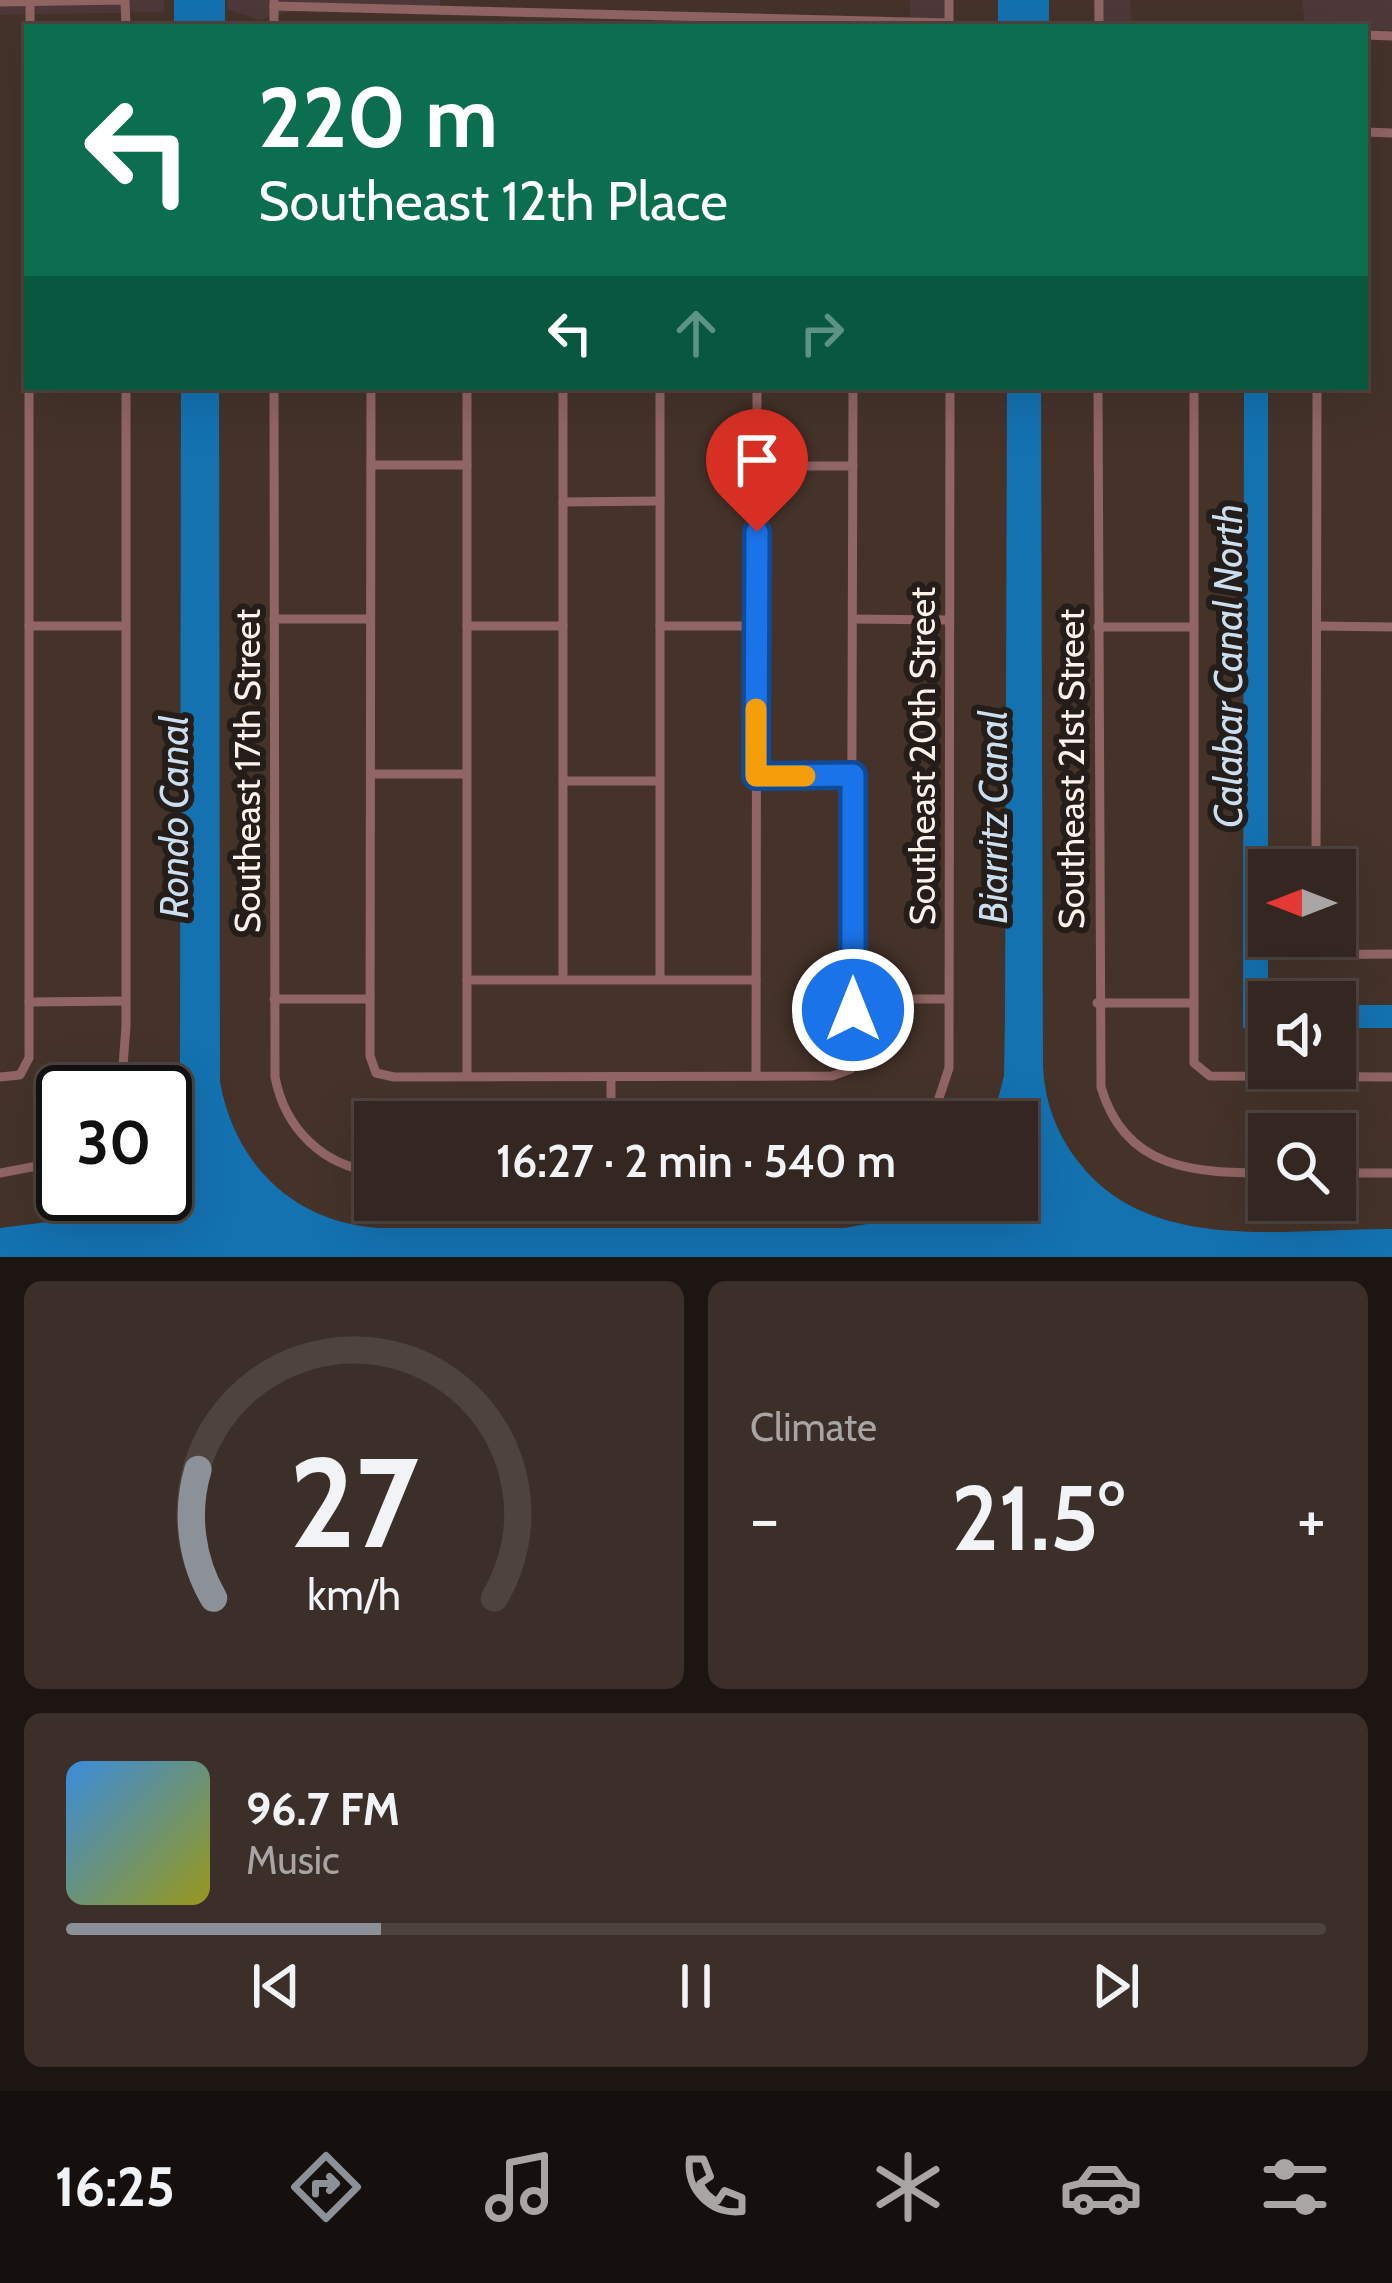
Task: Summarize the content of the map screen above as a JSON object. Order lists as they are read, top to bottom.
{
  "streets": {
    "street": ["Southeast 20th Street", "Southeast 21st Street", "Southeast 17th Street"]
  },
  "water": ["Calabar Canal North", "Rondo Canal", "Biarritz Canal"],
  "north": "left",
  "page": {
    "turn": ["220 m", "Southeast 12th Place"],
    "limit": "30",
    "trip": "16:27 · 2 min · 540 m",
    "tile": "Climate",
    "heat": ["−", "21.5°", "+"],
    "song": ["96.7 FM", "Music"],
    "tabs": "16:25",
    "gauge": ["27", "km/h"]
  }
}
